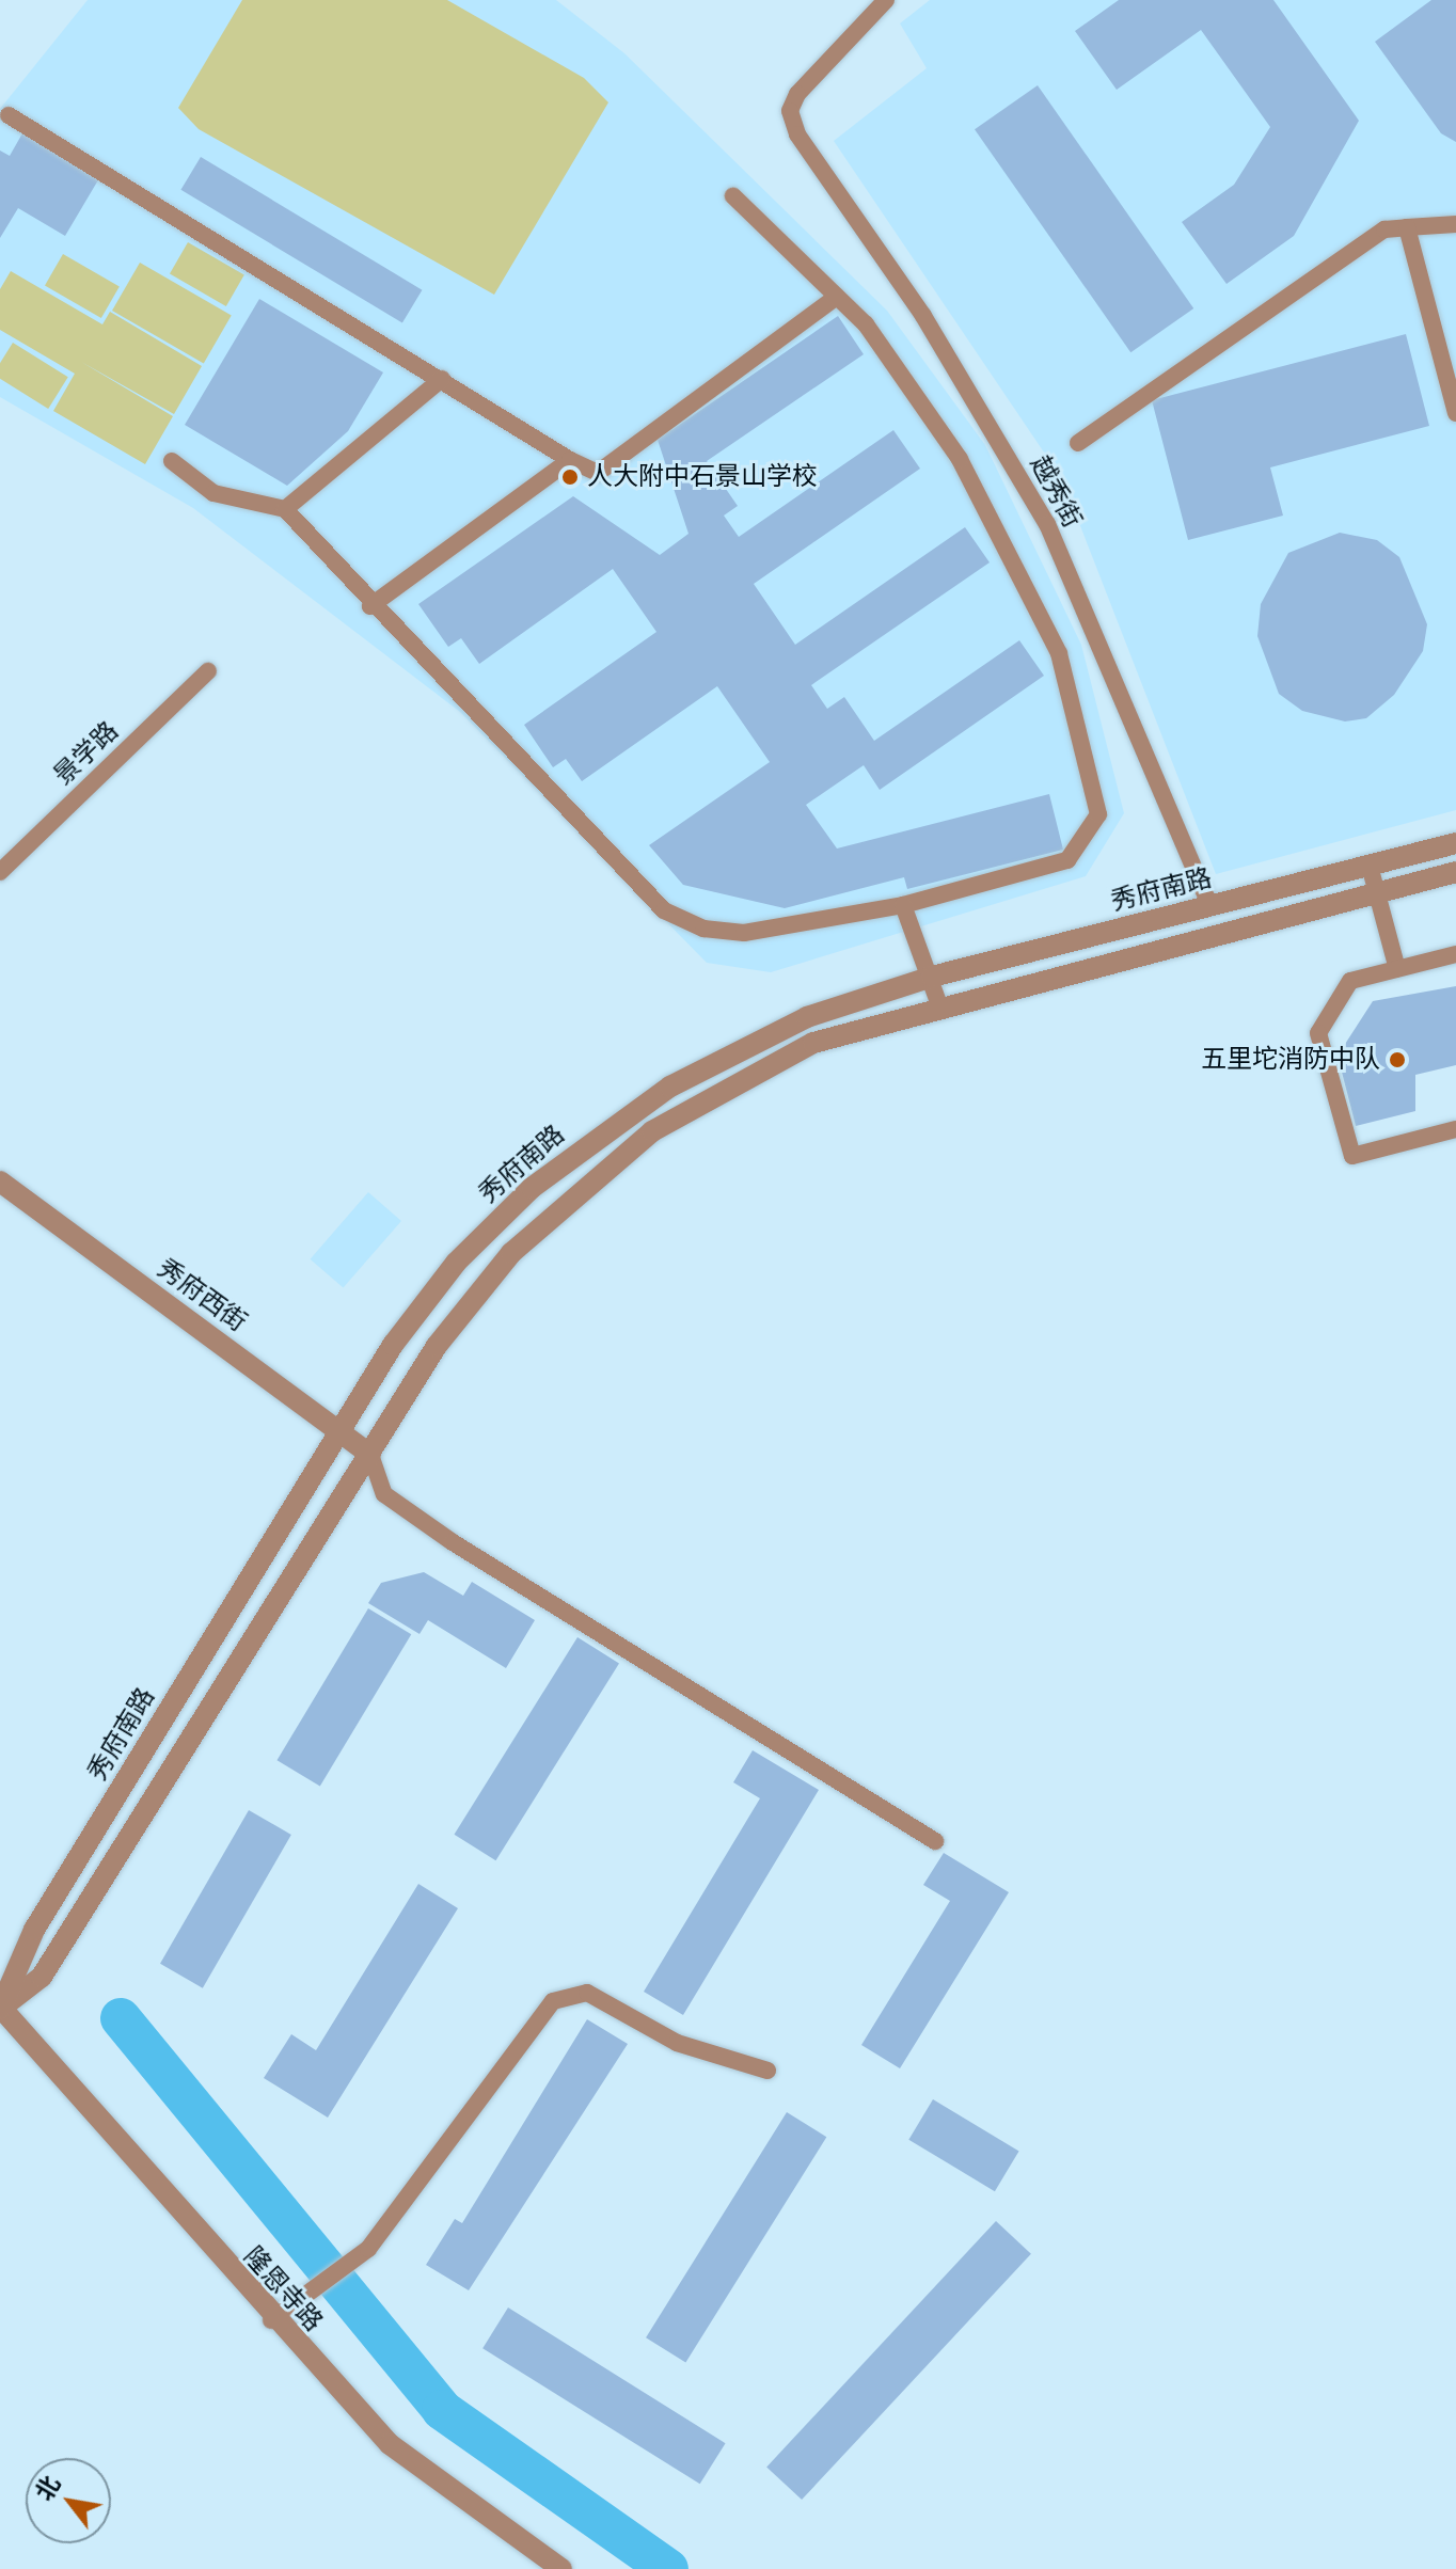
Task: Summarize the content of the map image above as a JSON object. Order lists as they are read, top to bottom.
{
  "streets": {
    "street": [
      "越秀街",
      "景学路",
      "秀府南路",
      "秀府西街",
      "隆恩寺路"
    ]
  },
  "crossings": [
    ["越秀街", "秀府南路"],
    ["秀府南路", "秀府西街"],
    ["秀府南路", "隆恩寺路"]
  ],
  "places": ["人大附中石景山学校", "五里坨消防中队"],
  "north": "top left"
}
